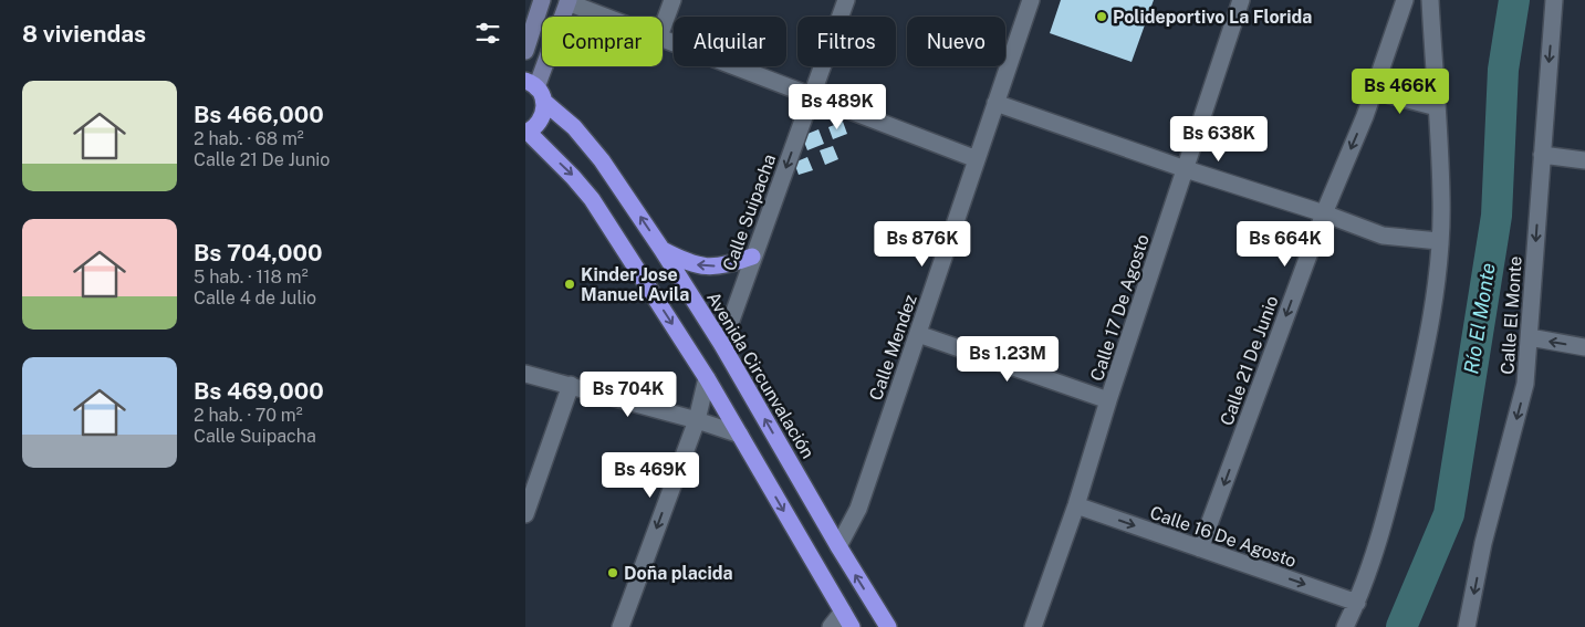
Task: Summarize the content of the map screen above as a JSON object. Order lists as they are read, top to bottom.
{
  "streets": {
    "highway": ["Avenida Circunvalación"],
    "street": [
      "Calle Suipacha",
      "Calle 17 De Agosto",
      "Calle El Monte",
      "Calle Mendez",
      "Calle 21 De Junio",
      "Calle 16 De Agosto"
    ]
  },
  "crossings": [
    ["Calle Suipacha", "Avenida Circunvalación"],
    ["Calle 17 De Agosto", "Calle 16 De Agosto"],
    ["Calle Mendez", "Avenida Circunvalación"],
    ["Calle 21 De Junio", "Calle 16 De Agosto"]
  ],
  "one_way": ["Calle Suipacha", "Calle 16 De Agosto"],
  "water": ["Río El Monte"],
  "places": ["Polideportivo La Florida", "Kinder Jose Manuel Avila", "Doña placida"],
  "page": {
    "heading": "8 viviendas",
    "chip": [
      "Comprar",
      "Alquilar",
      "Filtros",
      "Nuevo"
    ],
    "list": [
      {
        "name": "Bs 466,000",
        "note": "2 hab. · 68 m² · Calle 21 De Junio"
      },
      {
        "name": "Bs 704,000",
        "note": "5 hab. · 118 m² · Calle 4 de Julio"
      },
      {
        "name": "Bs 469,000",
        "note": "2 hab. · 70 m² · Calle Suipacha"
      }
    ],
    "price": [
      "Bs 466K",
      "Bs 489K",
      "Bs 638K",
      "Bs 876K",
      "Bs 664K",
      "Bs 1.23M",
      "Bs 704K",
      "Bs 469K"
    ]
  }
}
